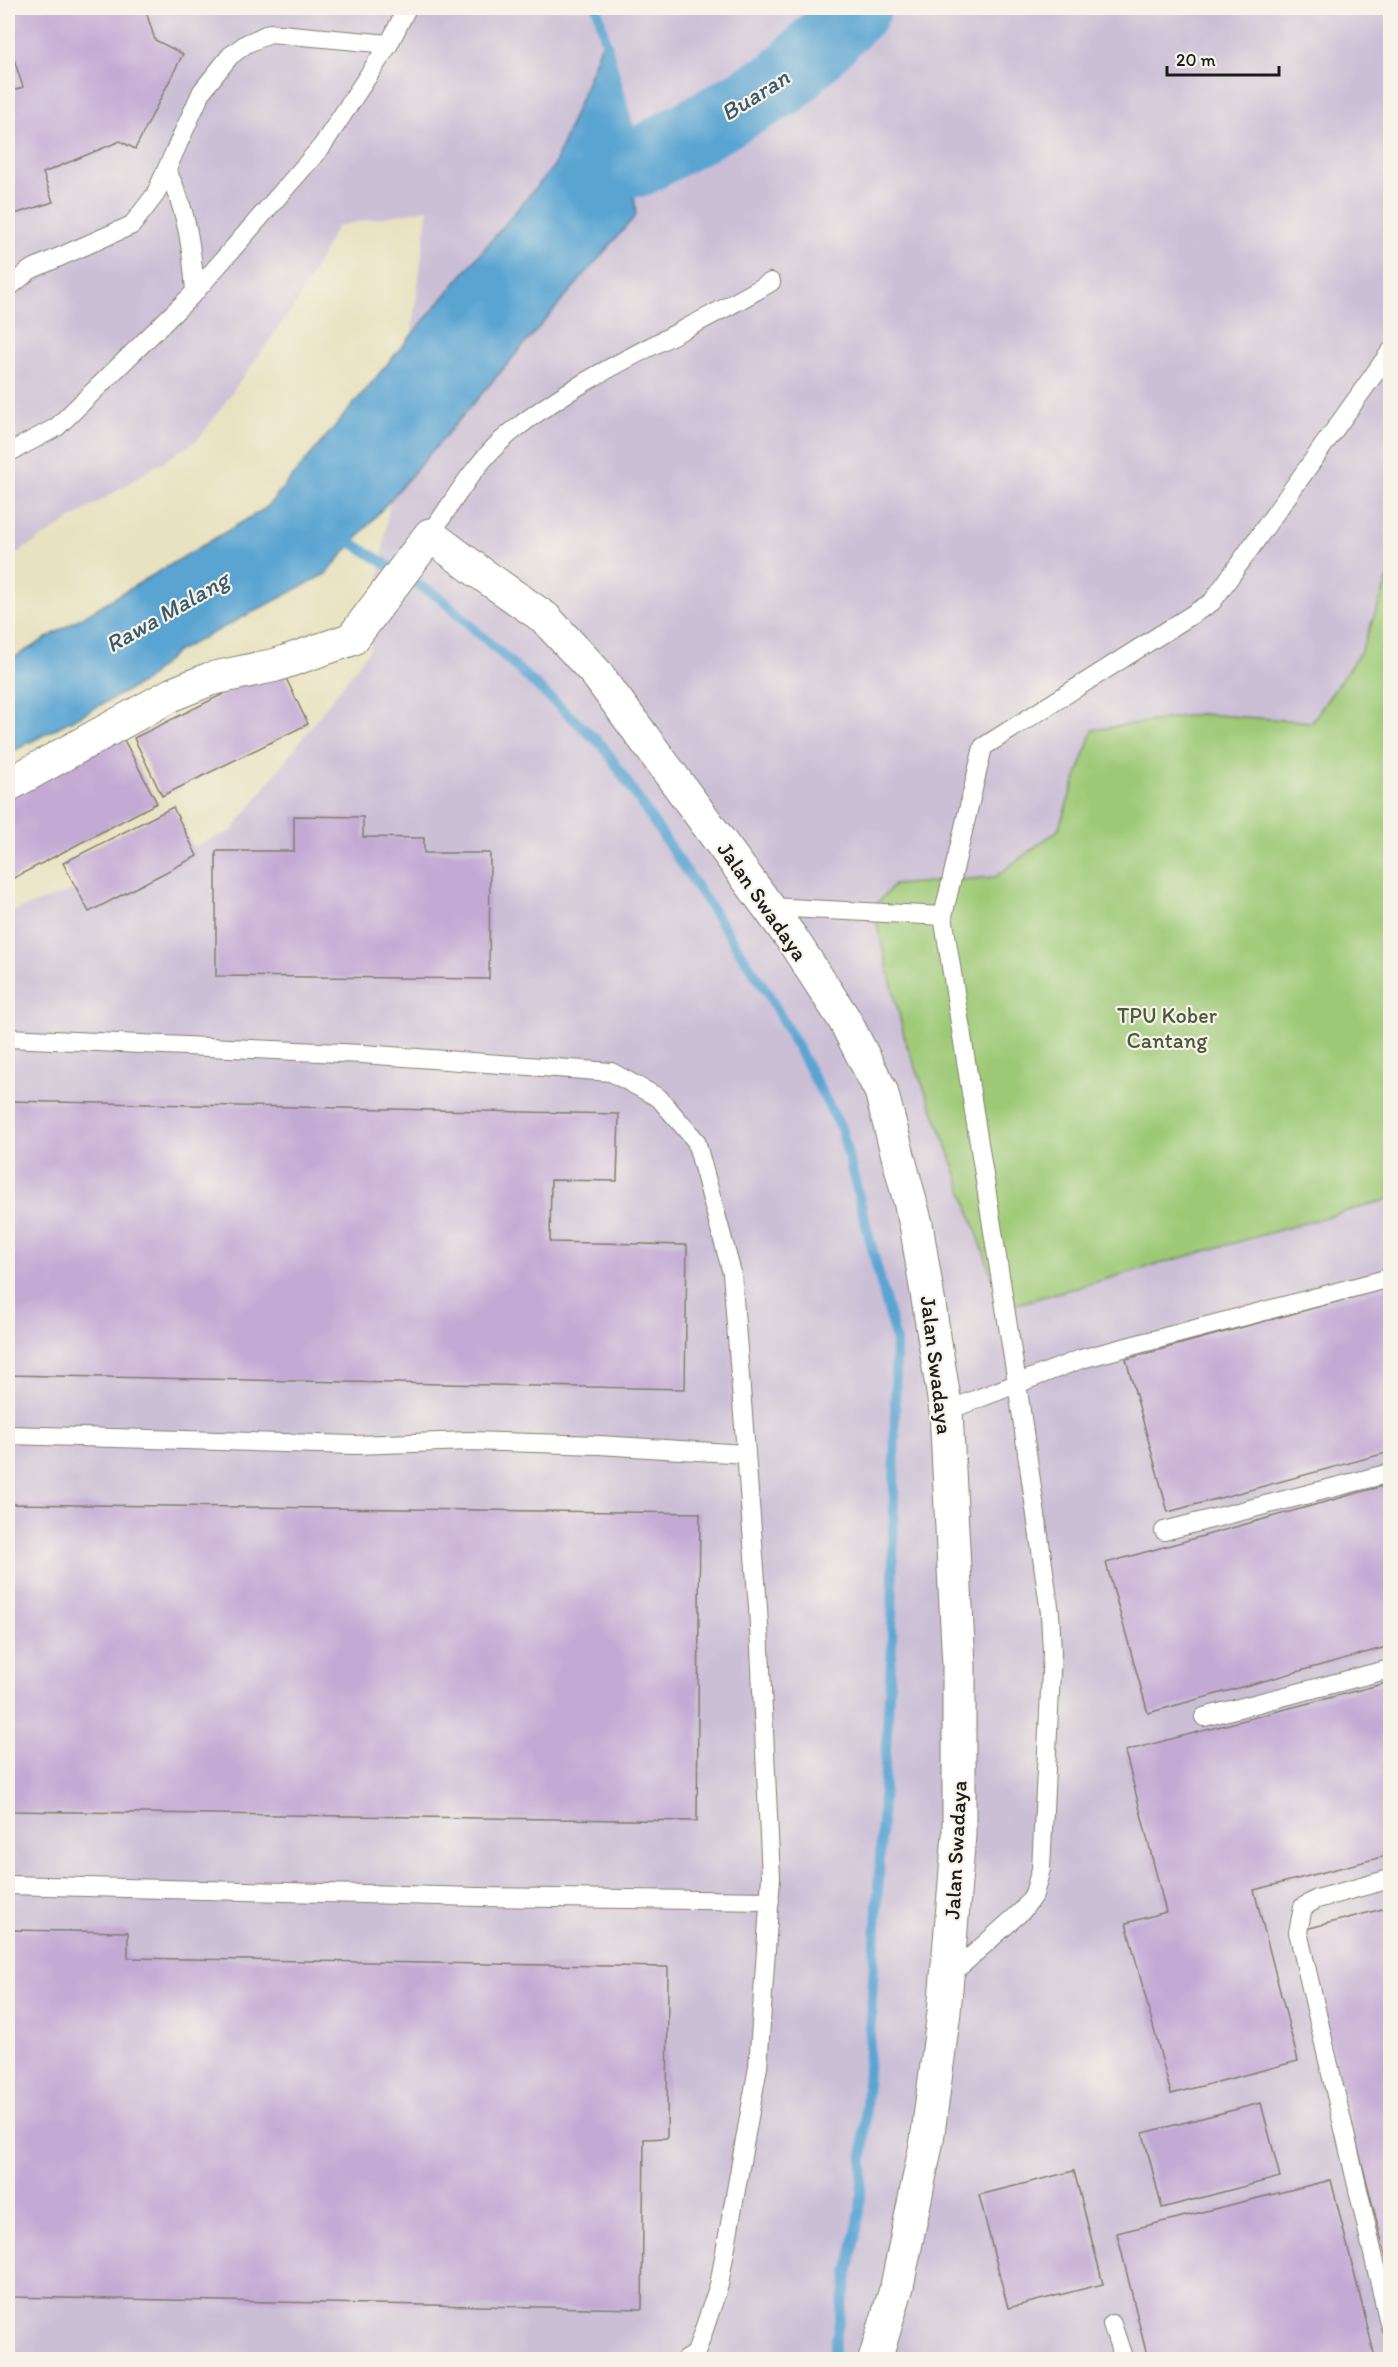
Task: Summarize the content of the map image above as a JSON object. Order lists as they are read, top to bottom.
{
  "streets": {
    "street": ["Jalan Swadaya"]
  },
  "water": ["Buaran", "Rawa Malang"],
  "parks": ["TPU Kober Cantang"],
  "scale_bar": "20 m"
}
